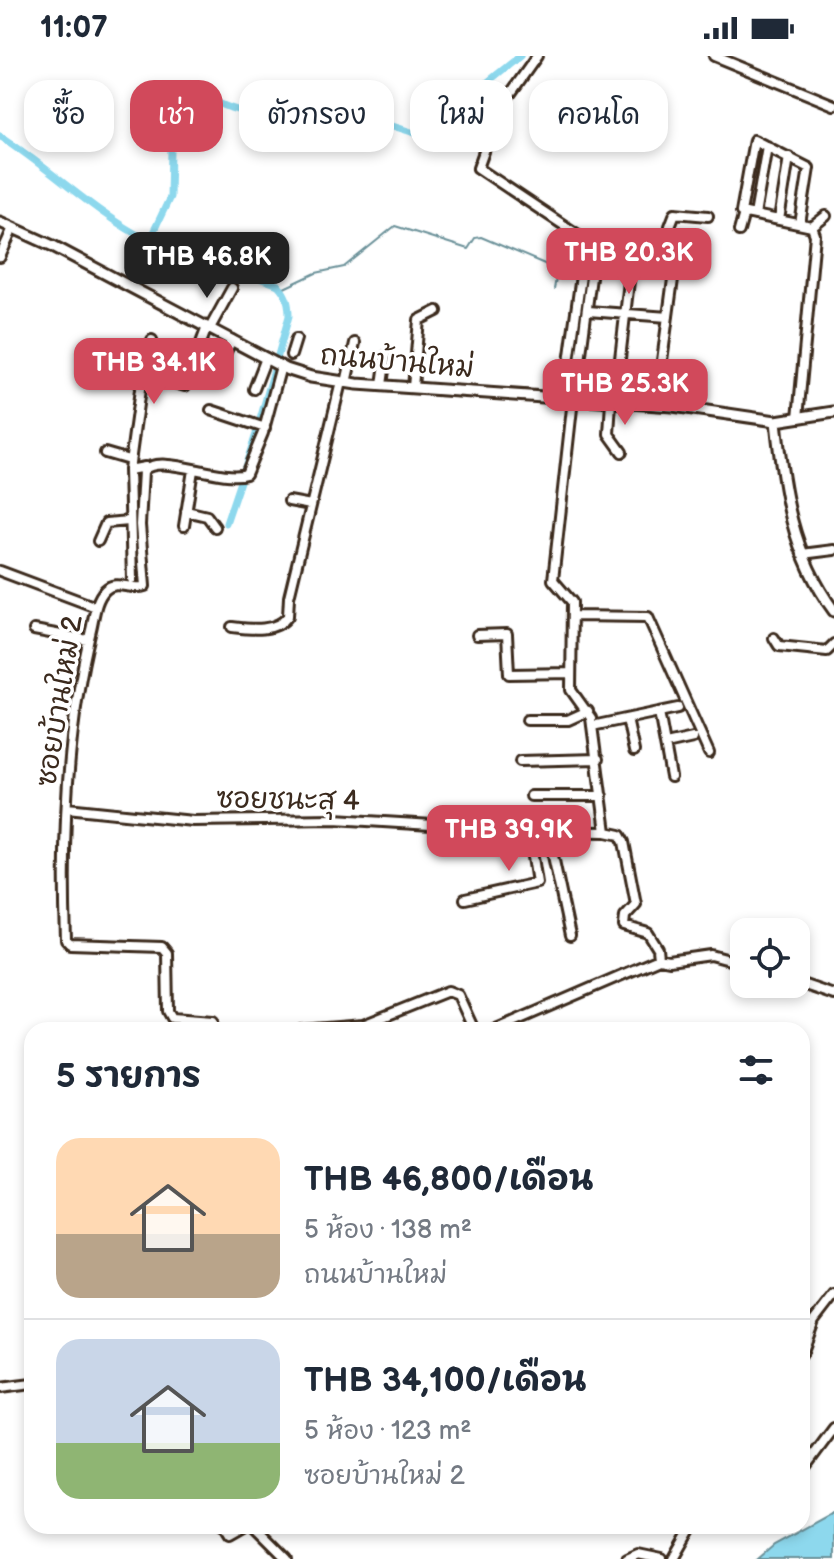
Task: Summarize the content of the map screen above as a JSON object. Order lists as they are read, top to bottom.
{
  "streets": {
    "street": ["ถนนบ้านใหม่", "ซอยบ้านใหม่ 2", "ซอยชนะสุ 4"]
  },
  "crossings": [
    ["ซอยบ้านใหม่ 2", "ซอยชนะสุ 4"]
  ],
  "page": {
    "status": "11:07",
    "chip": [
      "ซื้อ",
      "เช่า",
      "ตัวกรอง",
      "ใหม่",
      "คอนโด"
    ],
    "price": [
      "THB 20.3K",
      "THB 46.8K",
      "THB 34.1K",
      "THB 25.3K",
      "THB 39.9K"
    ],
    "heading": "5 รายการ",
    "list": [
      {
        "name": "THB 46,800/เดือน",
        "note": "5 ห้อง · 138 m² · ถนนบ้านใหม่"
      },
      {
        "name": "THB 34,100/เดือน",
        "note": "5 ห้อง · 123 m² · ซอยบ้านใหม่ 2"
      }
    ]
  }
}
